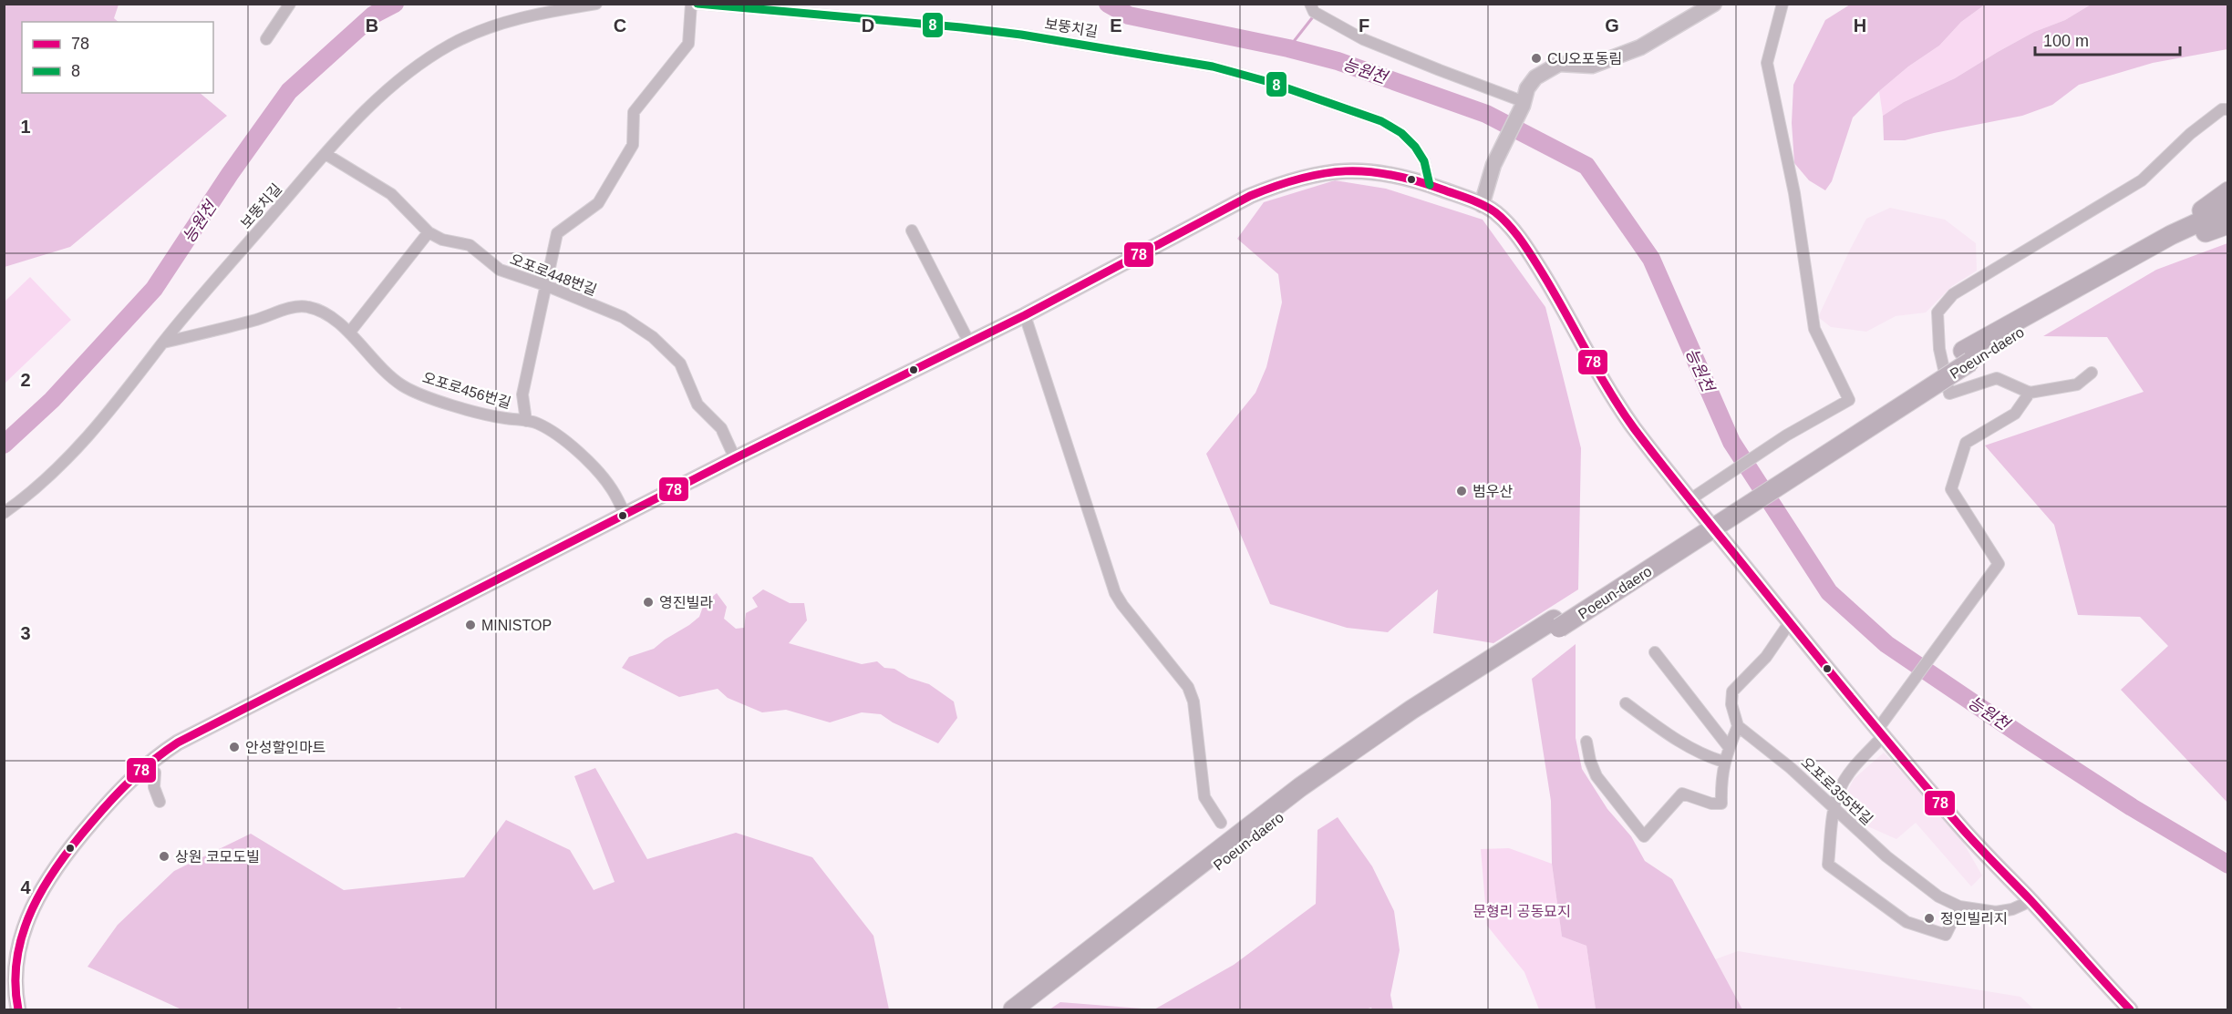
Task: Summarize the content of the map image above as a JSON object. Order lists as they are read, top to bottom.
{
  "streets": {
    "highway": ["Poeun-daero"],
    "street": [
      "보뚱치길",
      "오포로448번길",
      "오포로456번길",
      "오포로355번길"
    ]
  },
  "crossings": [
    ["보뚱치길", "오포로448번길"],
    ["보뚱치길", "오포로456번길"]
  ],
  "water": ["능원천"],
  "parks": ["문형리 공동묘지"],
  "places": [
    "CU오포동림",
    "범우산",
    "영진빌라",
    "MINISTOP",
    "안성할인마트",
    "상원 코모도빌",
    "정인빌리지"
  ],
  "lines": ["transit line 8", "transit line 78"],
  "legend": ["78", "8"],
  "scale_bar": "100 m",
  "grid": {
    "columns": [
      "B",
      "C",
      "D",
      "E",
      "F",
      "G",
      "H"
    ],
    "rows": [
      "1",
      "2",
      "3",
      "4"
    ]
  }
}
